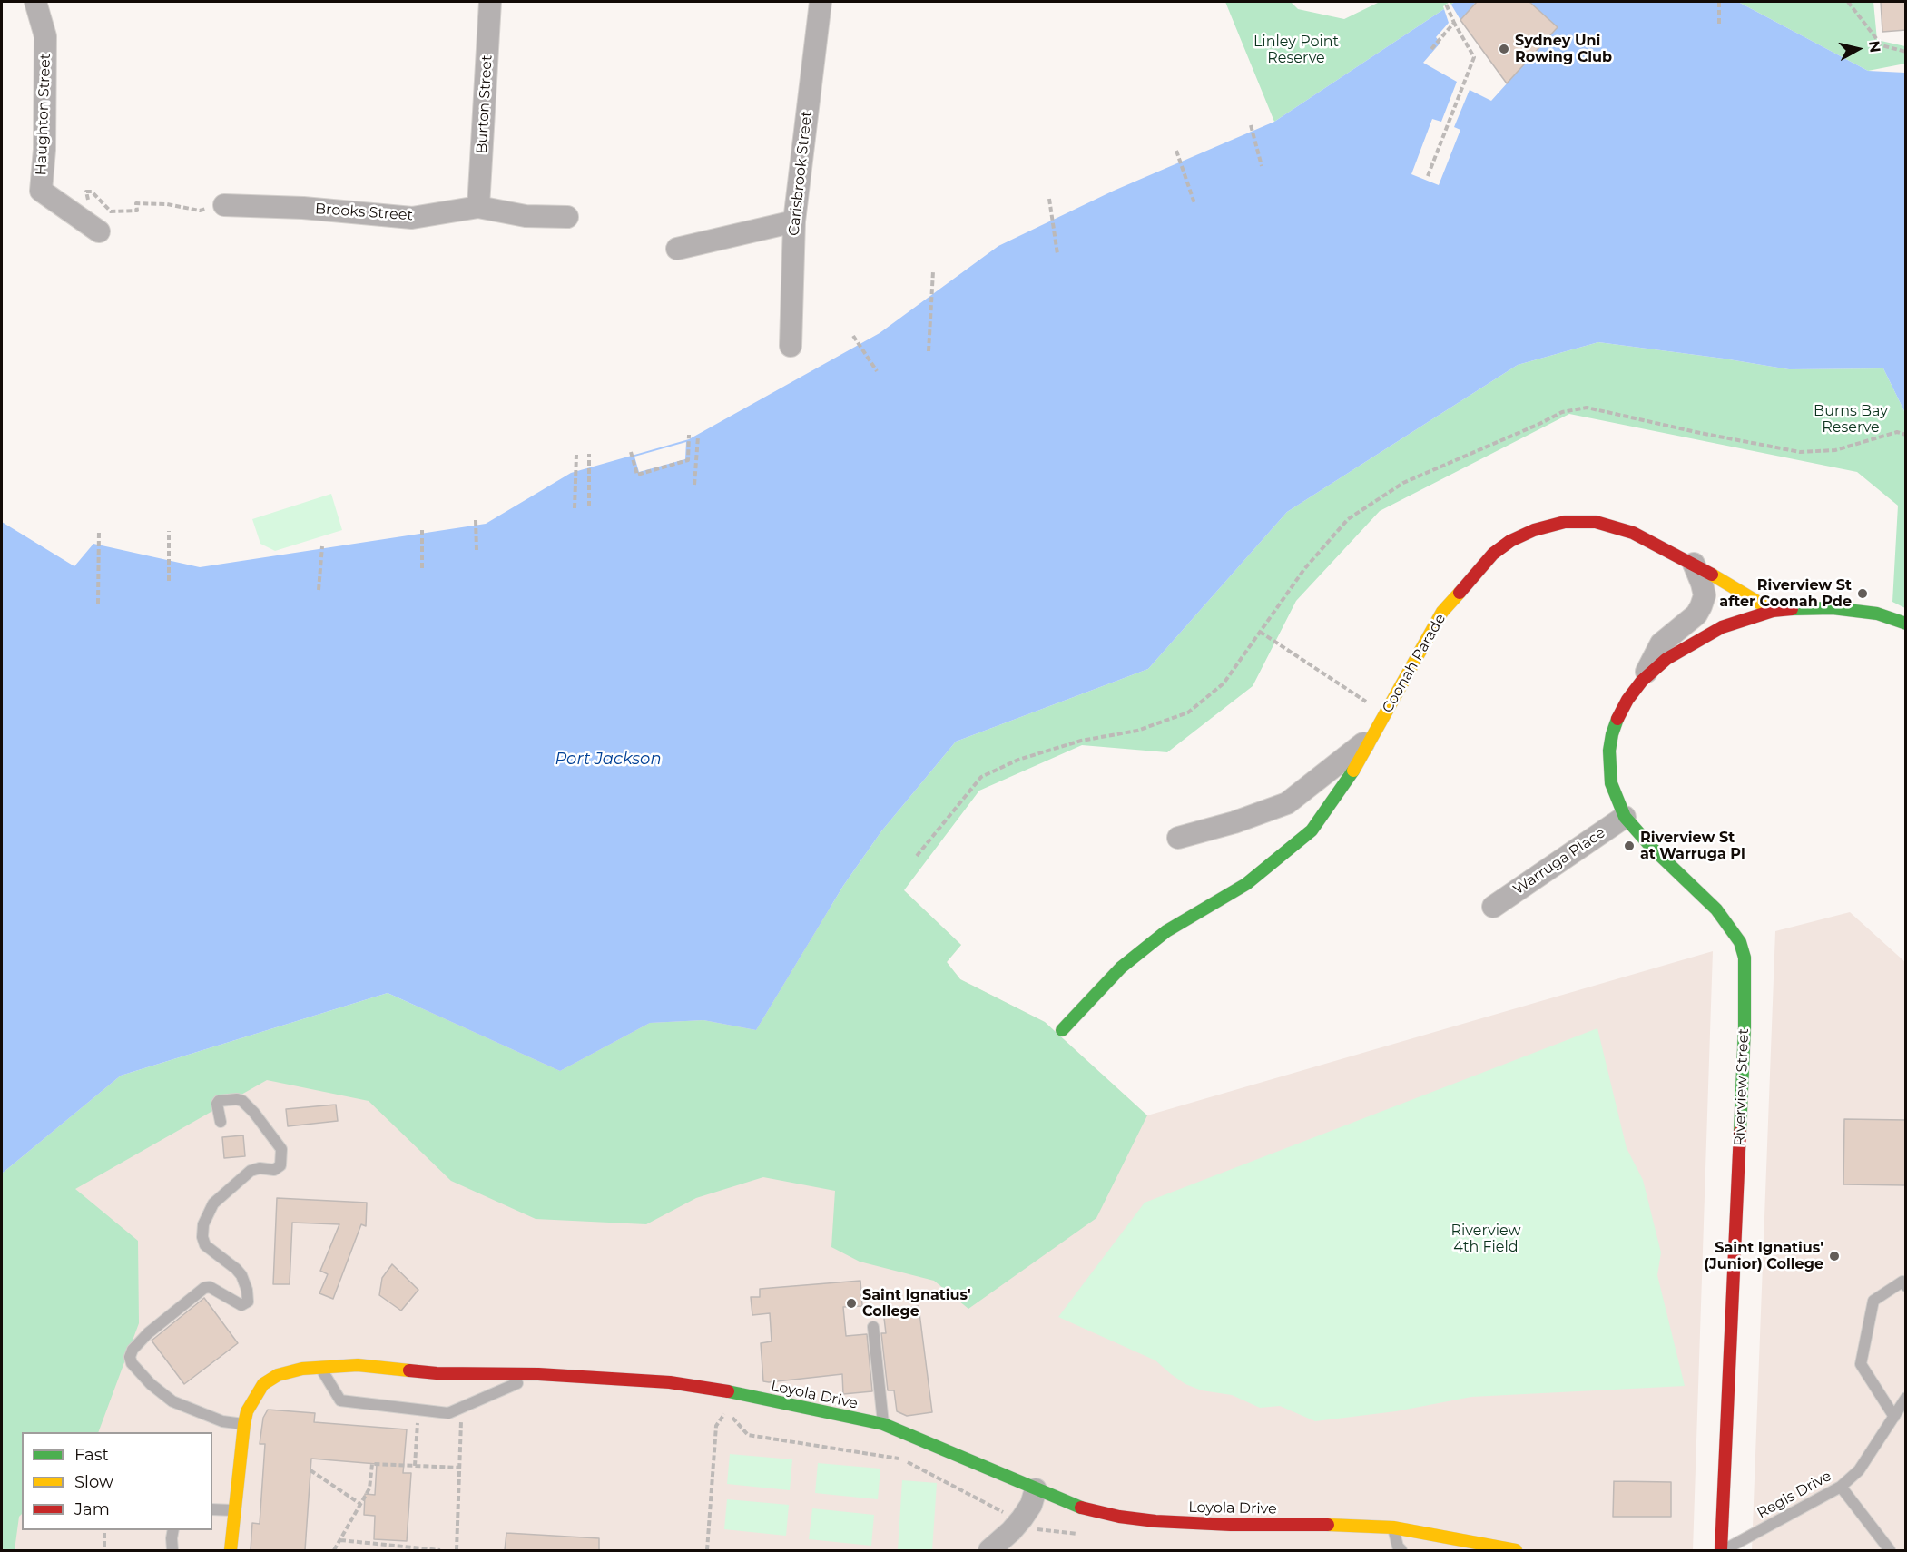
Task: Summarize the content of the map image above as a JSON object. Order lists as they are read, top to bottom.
{
  "streets": {
    "street": [
      "Burton Street",
      "Haughton Street",
      "Carisbrook Street",
      "Brooks Street",
      "Coonah Parade",
      "Warruga Place",
      "Riverview Street",
      "Loyola Drive"
    ],
    "lane": ["Regis Drive"]
  },
  "crossings": [
    ["Burton Street", "Brooks Street"],
    ["Coonah Parade", "Riverview Street"],
    ["Warruga Place", "Riverview Street"],
    ["Riverview Street", "Regis Drive"]
  ],
  "water": ["Port Jackson"],
  "parks": ["Linley Point Reserve", "Burns Bay Reserve", "Riverview 4th Field"],
  "places": [
    "Sydney Uni Rowing Club",
    "Riverview St after Coonah Pde",
    "Riverview St at Warruga Pl",
    "Saint Ignatius' (Junior) College",
    "Saint Ignatius' College"
  ],
  "legend": ["Fast", "Slow", "Jam"],
  "north": "right"
}
